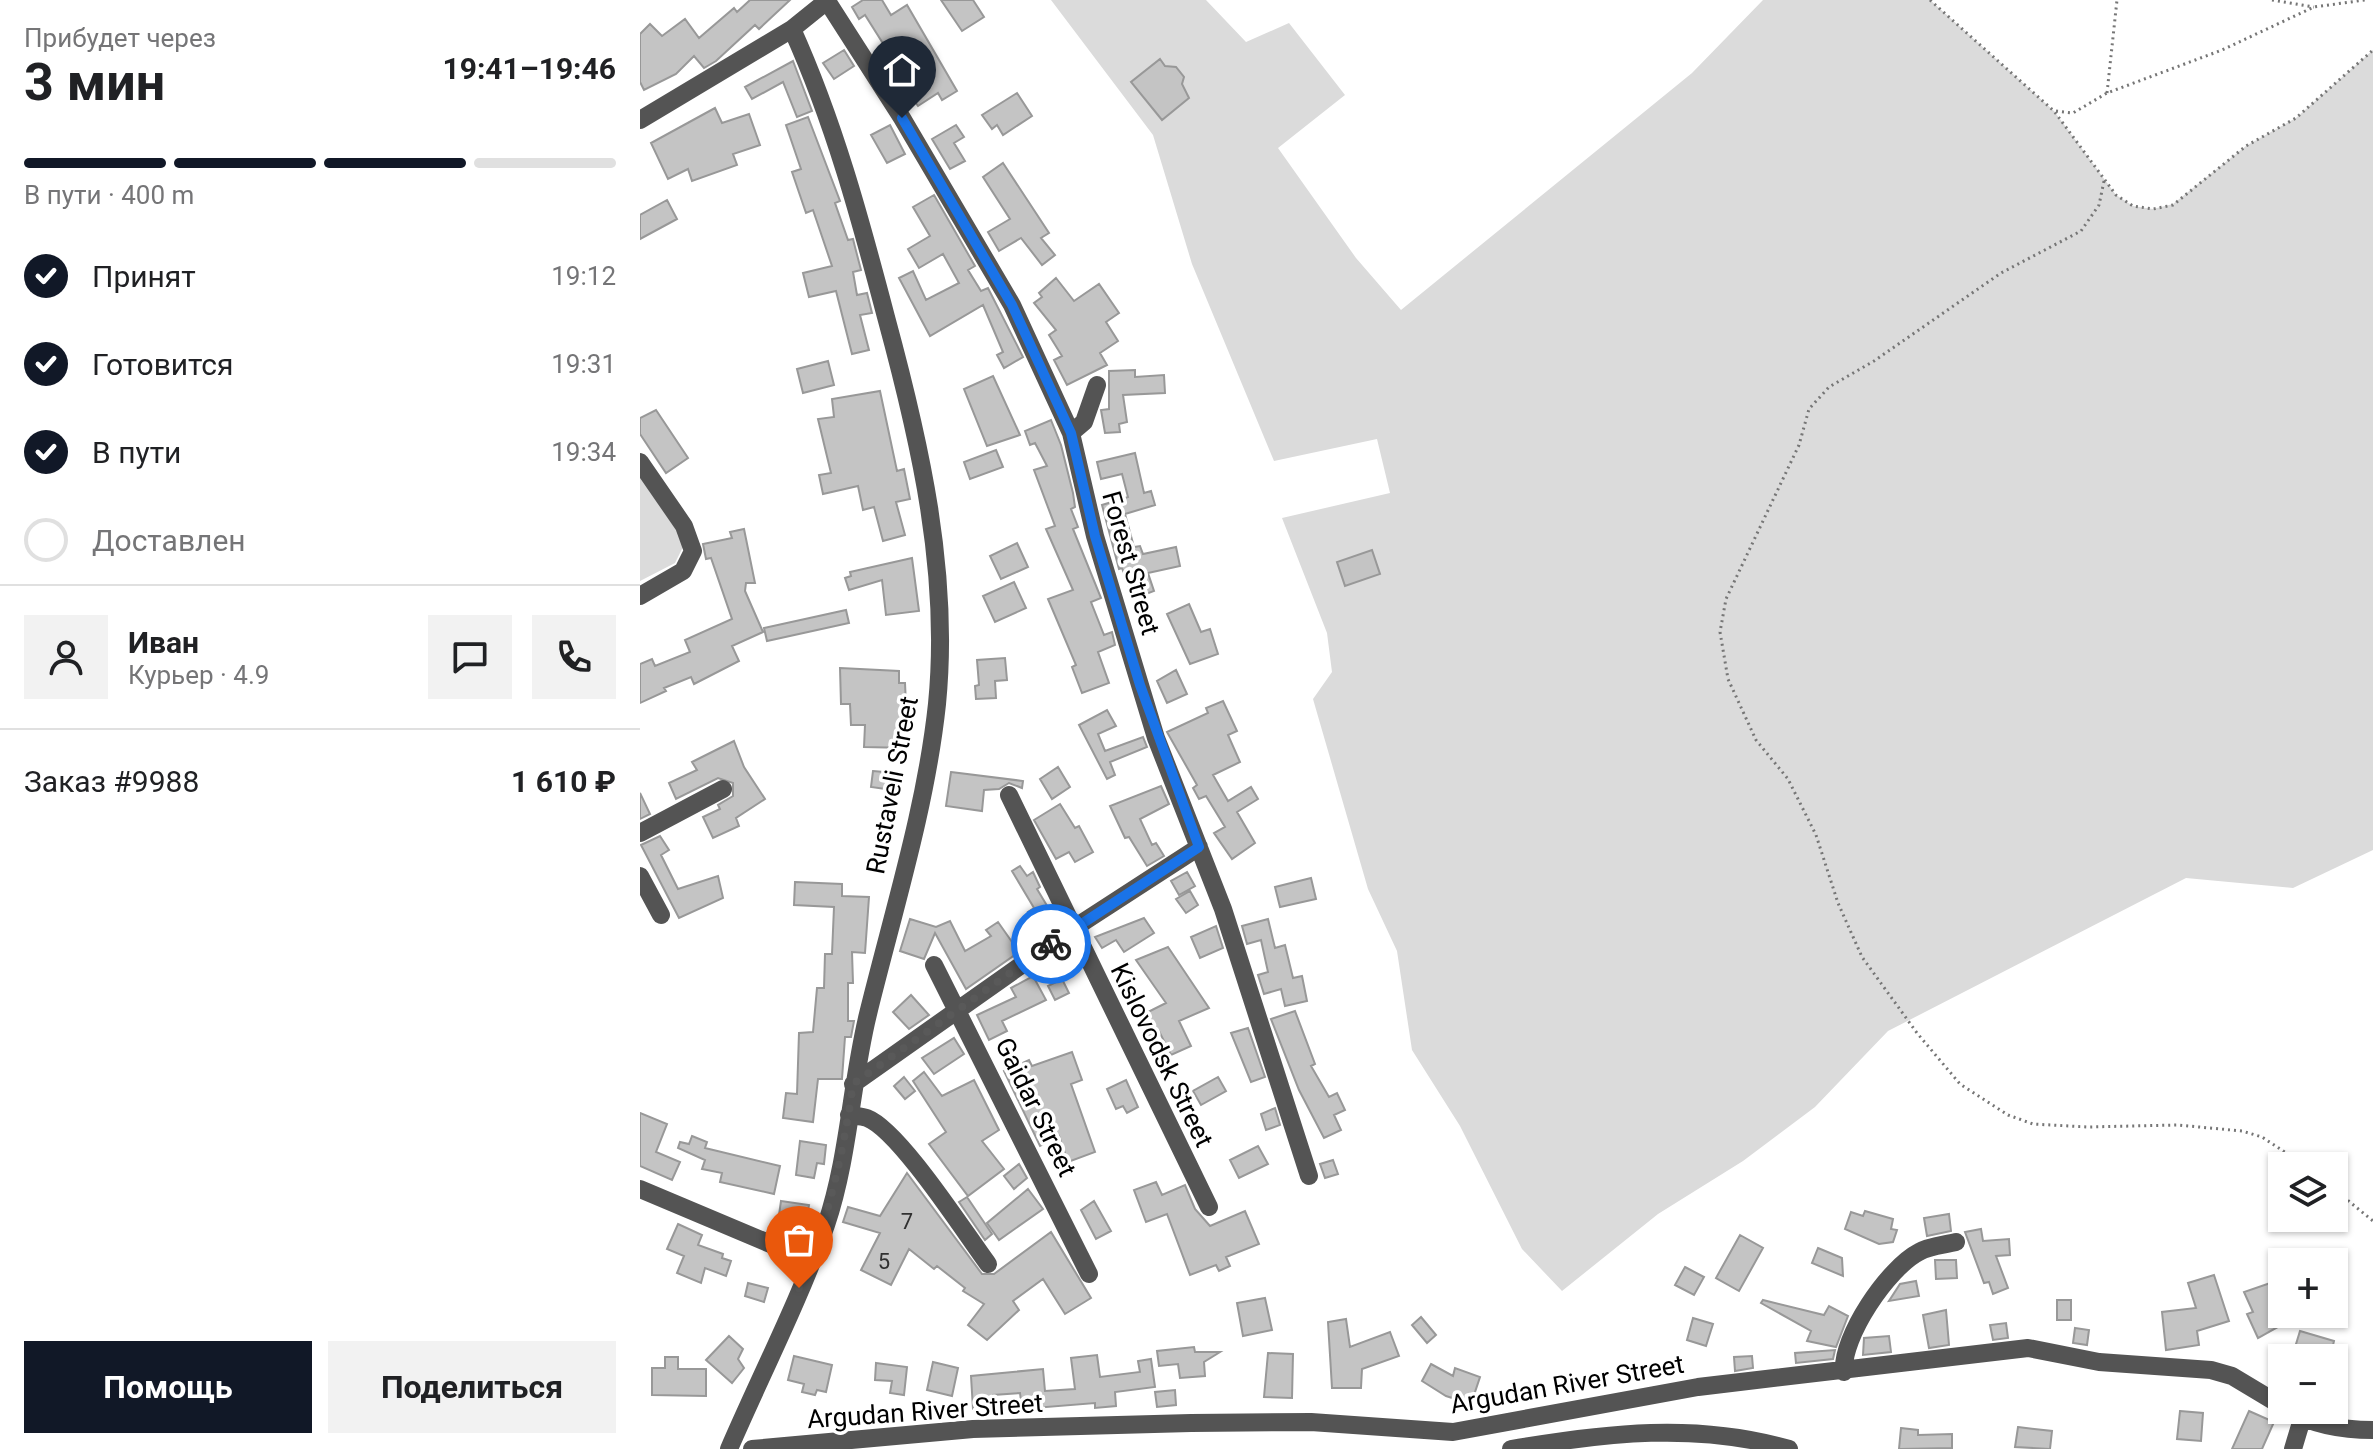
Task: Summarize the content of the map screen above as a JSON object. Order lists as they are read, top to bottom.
{
  "streets": {
    "street": [
      "Forest Street",
      "Rustaveli Street",
      "Kislovodsk Street",
      "Gaidar Street",
      "Argudan River Street"
    ]
  },
  "house_numbers": ["7", "5"],
  "page": {
    "heading": ["3 мин", "Прибудет через", "19:41–19:46"],
    "panel": [
      "Иван",
      "Курьер · 4.9",
      "Заказ #9988",
      "1 610 ₽"
    ],
    "bar": "В пути · 400 m",
    "list": [
      ["Принят", "19:12"],
      ["Готовится", "19:31"],
      ["В пути", "19:34"],
      "Доставлен"
    ],
    "map_buttons": ["+", "−"],
    "buttons": ["Помощь", "Поделиться"]
  }
}
